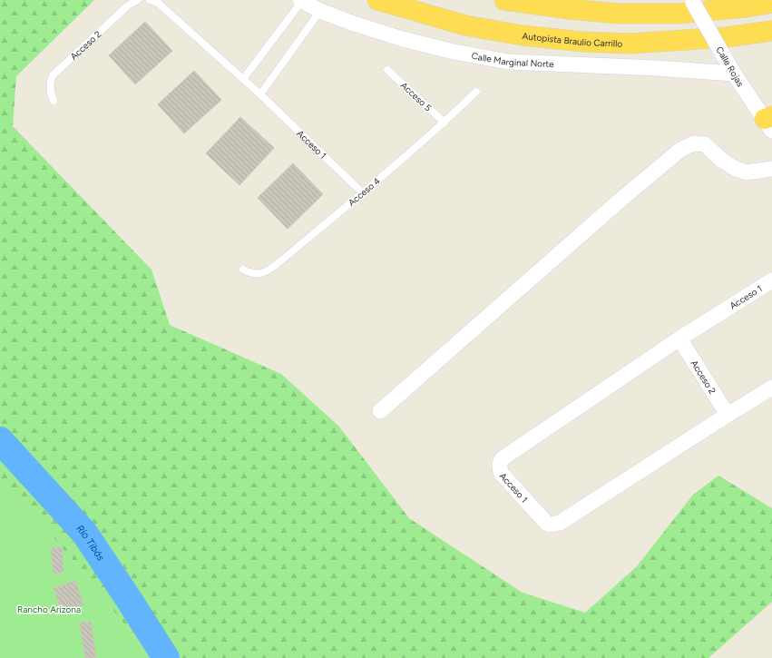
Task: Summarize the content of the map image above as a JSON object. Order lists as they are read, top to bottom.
{
  "streets": {
    "highway": ["Autopista Braulio Carrillo"],
    "street": [
      "Acceso 2",
      "Calle Marginal Norte",
      "Calle Rojas",
      "Acceso 1"
    ],
    "lane": ["Acceso 5", "Acceso 4"]
  },
  "crossings": [
    ["Acceso 2", "Acceso 1"],
    ["Calle Marginal Norte", "Calle Rojas"],
    ["Acceso 5", "Acceso 4"],
    ["Acceso 1", "Acceso 4"]
  ],
  "water": ["Río Tibás"],
  "parks": ["Rancho Arizona"]
}
